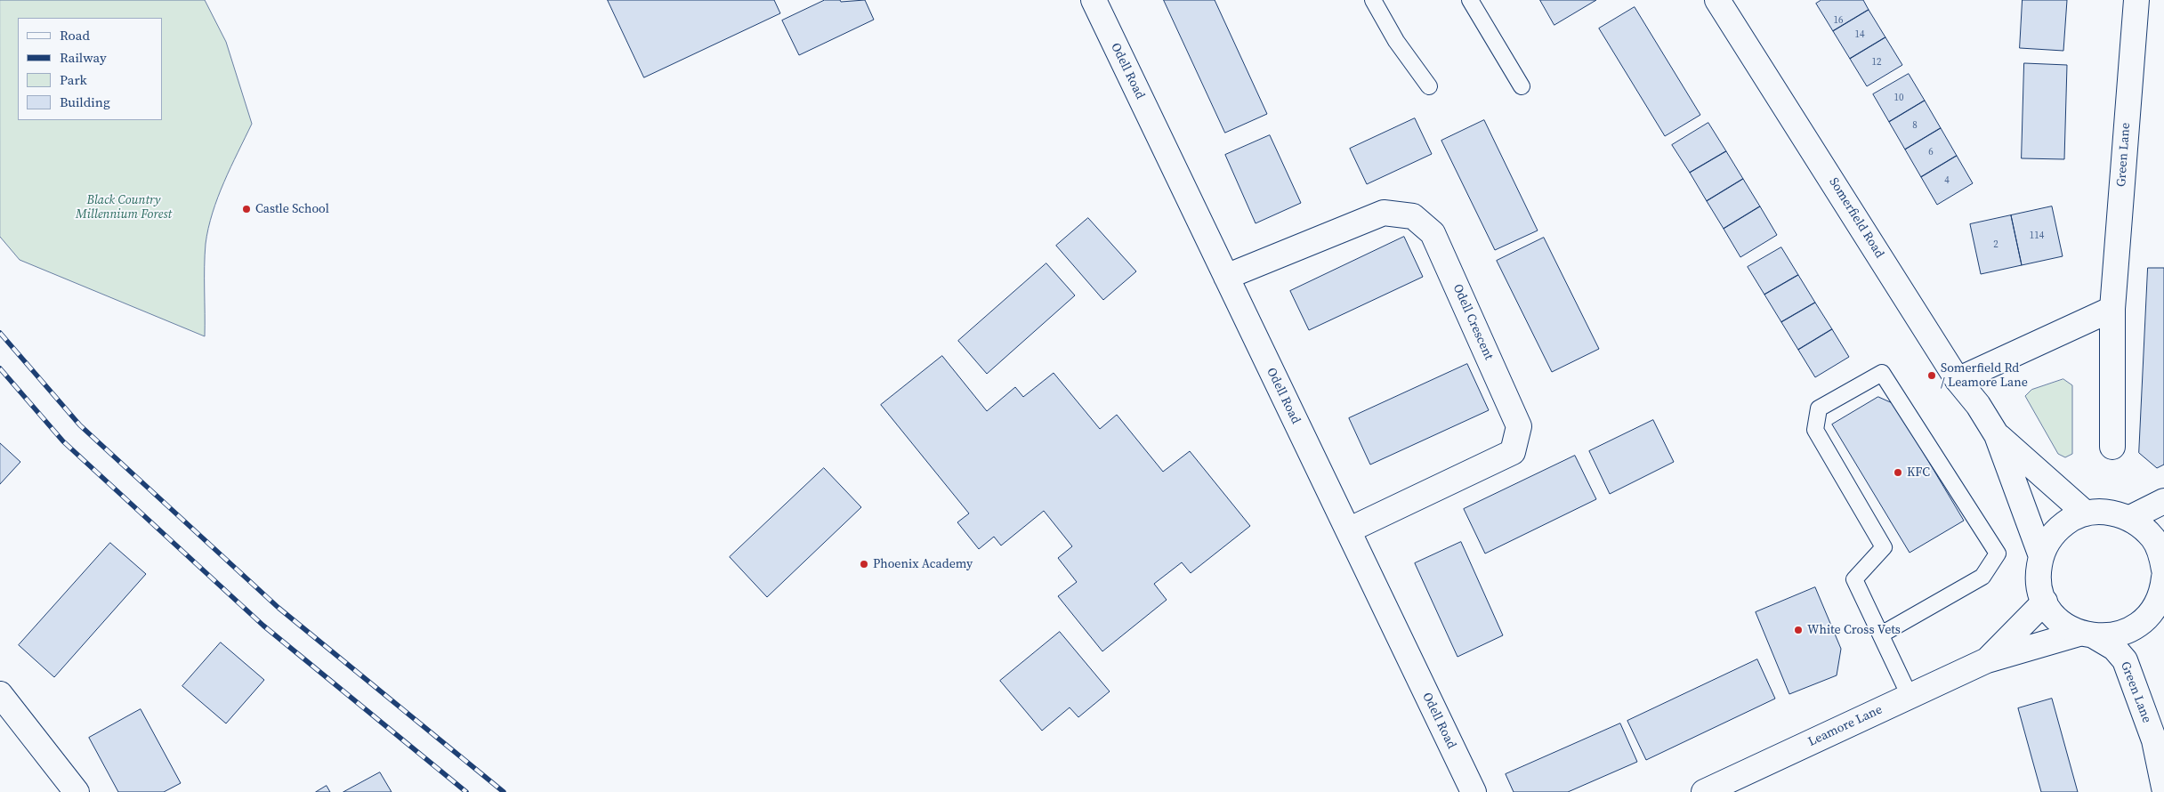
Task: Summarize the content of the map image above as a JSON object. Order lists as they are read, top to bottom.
{
  "streets": {
    "main road": [
      "Odell Road",
      "Green Lane",
      "Somerfield Road",
      "Odell Crescent",
      "Leamore Lane"
    ]
  },
  "crossings": [
    ["Odell Road", "Odell Crescent"],
    ["Green Lane", "Somerfield Road"],
    ["Green Lane", "Leamore Lane"],
    ["Somerfield Road", "Leamore Lane"]
  ],
  "parks": ["Black Country Millennium Forest"],
  "places": [
    "Castle School",
    "Somerfield Rd / Leamore Lane",
    "KFC",
    "Phoenix Academy",
    "White Cross Vets"
  ],
  "house_numbers": [
    "16",
    "14",
    "12",
    "10",
    "8",
    "6",
    "4",
    "114",
    "2"
  ],
  "legend": [
    "Road",
    "Railway",
    "Park",
    "Building"
  ]
}
